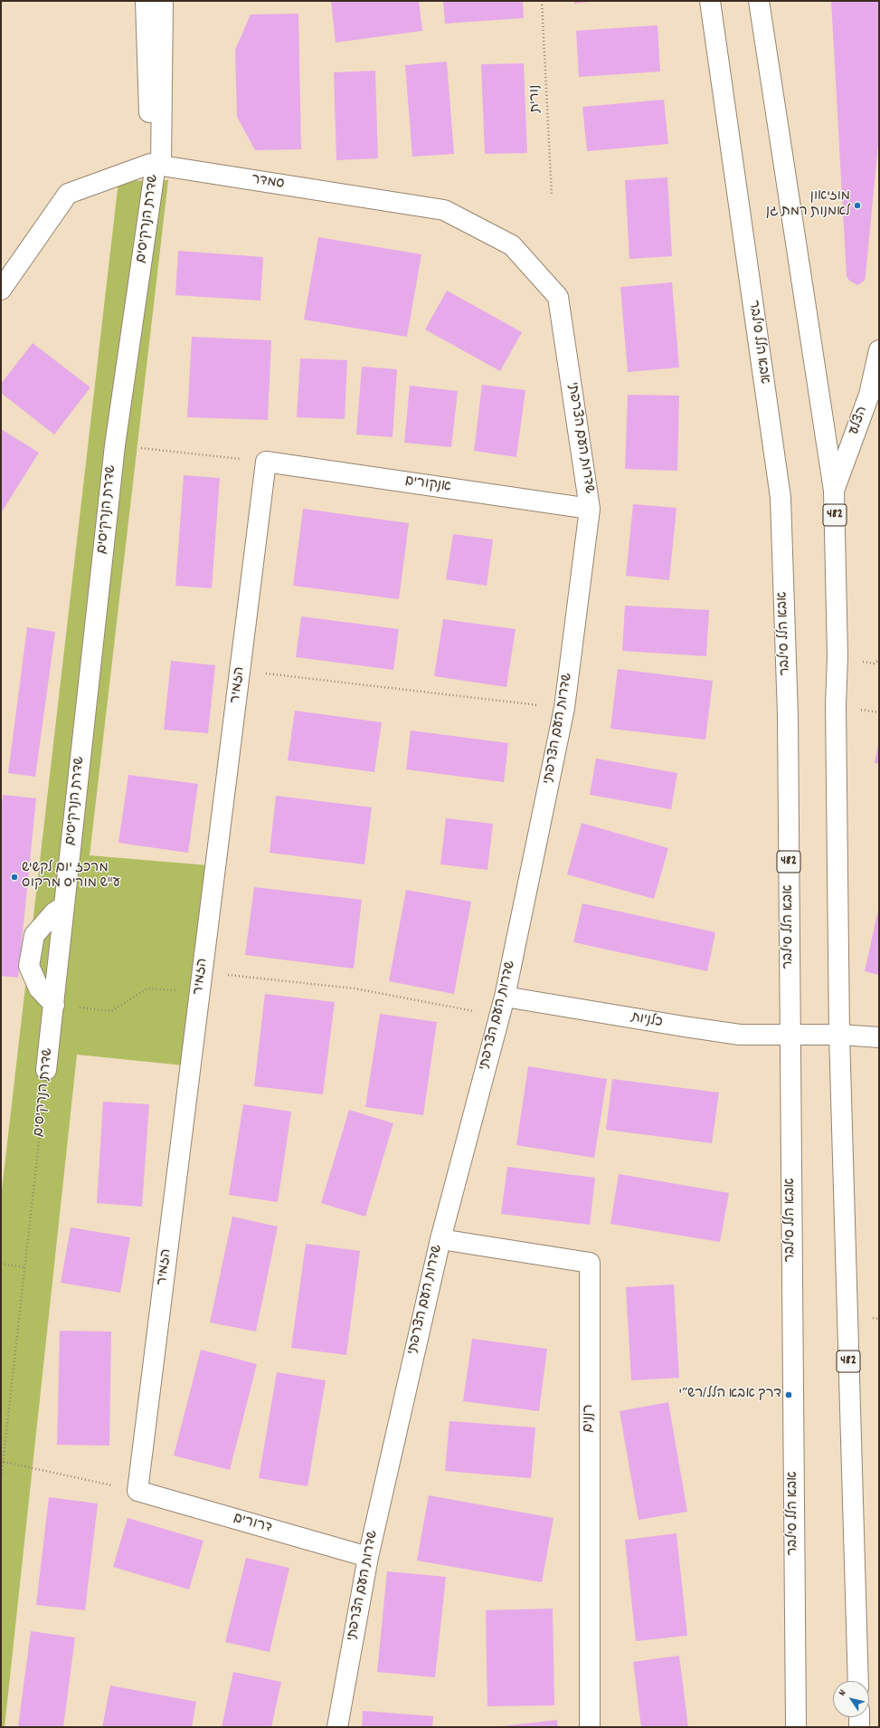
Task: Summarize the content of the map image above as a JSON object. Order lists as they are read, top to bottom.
{
  "streets": {
    "street": [
      "סמדר",
      "שדרת הנרקיסים",
      "אבא הלל סילבר",
      "הצלע",
      "שדרות העם הצרפתי",
      "אנקורים",
      "482",
      "הזמיר",
      "כלניות",
      "רננים",
      "דרורים"
    ],
    "path": ["נורית"]
  },
  "crossings": [
    ["סמדר", "שדרת הנרקיסים"],
    ["סמדר", "שדרות העם הצרפתי"],
    ["אבא הלל סילבר", "כלניות"],
    ["הצלע", "482"],
    ["שדרות העם הצרפתי", "אנקורים"],
    ["שדרות העם הצרפתי", "כלניות"],
    ["שדרות העם הצרפתי", "רננים"],
    ["שדרות העם הצרפתי", "דרורים"],
    ["אנקורים", "הזמיר"],
    ["482", "כלניות"],
    ["הזמיר", "דרורים"]
  ],
  "places": ["מוזיאון לאמנות רמת גן", "מרכז יום לקשיש ע\"ש מוריס מרקוס", "דרך אבא הלל/רש״י"],
  "north": "top left"
}
